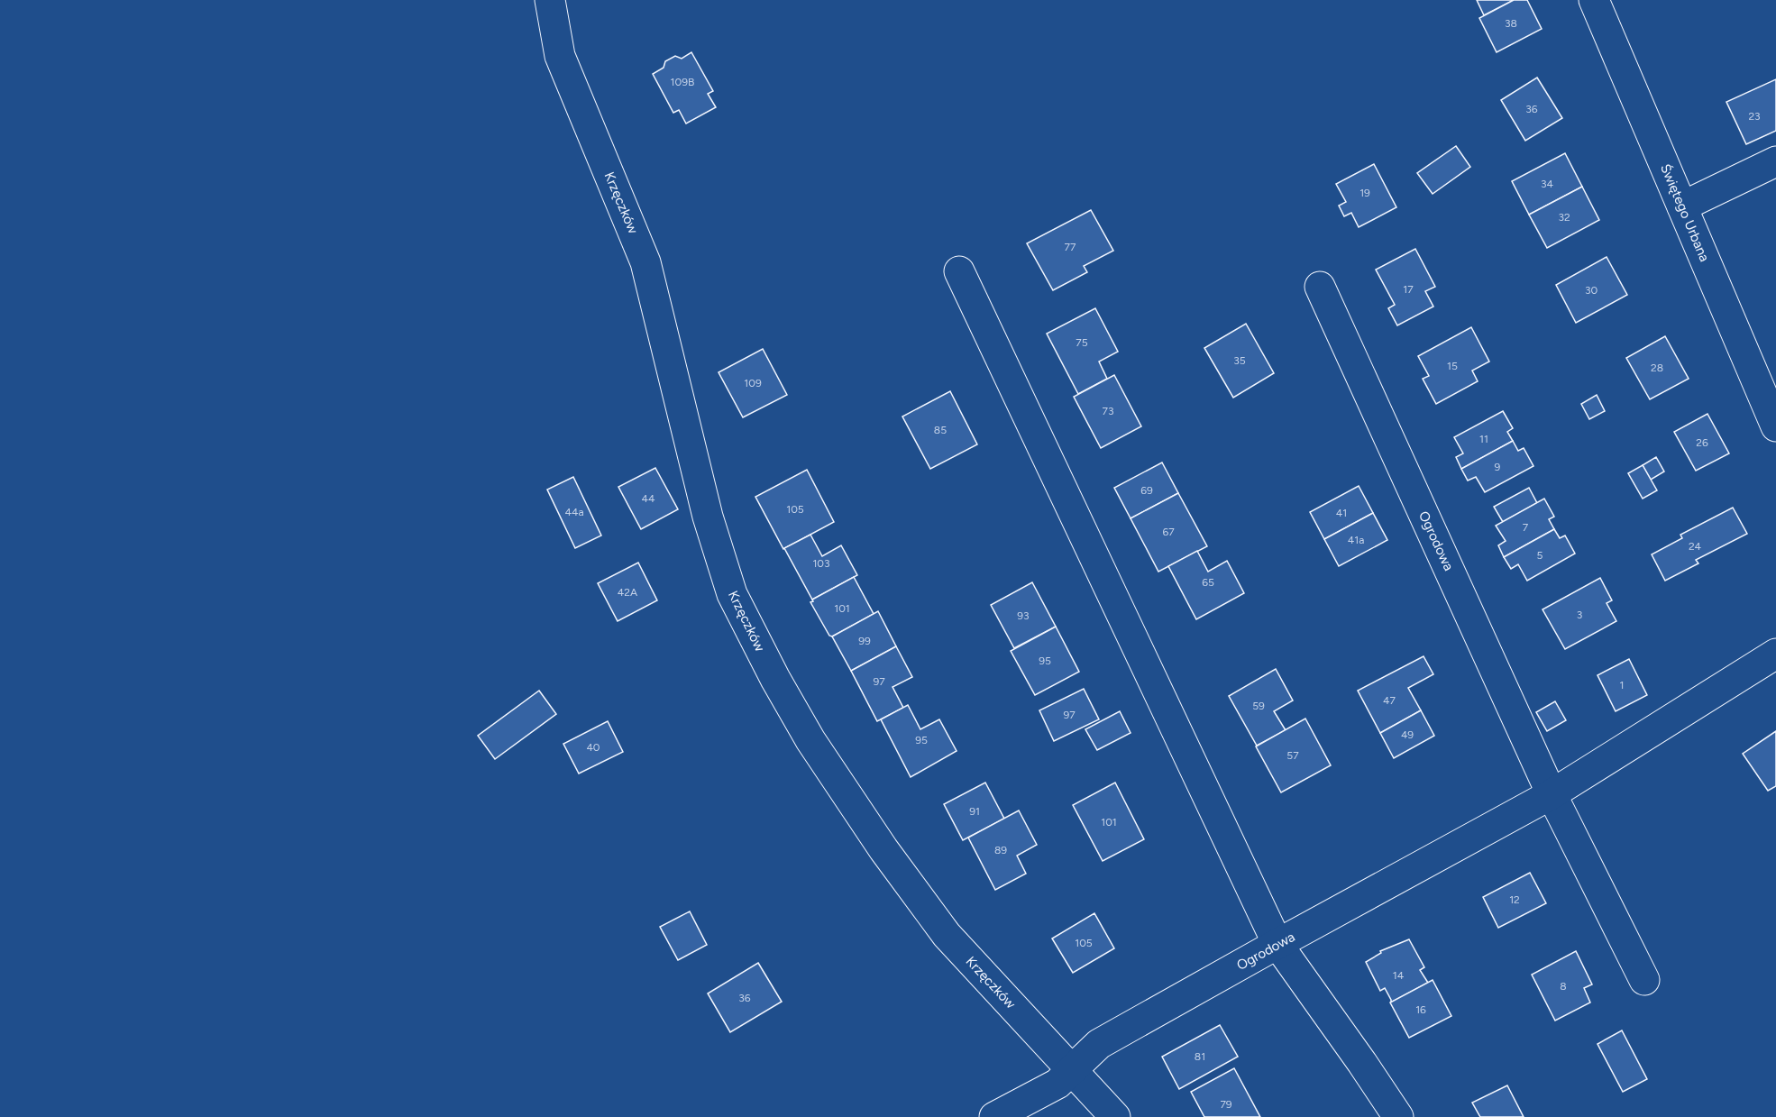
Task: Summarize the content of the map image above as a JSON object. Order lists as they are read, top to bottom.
{
  "streets": {
    "street": ["Krzęczków", "Świętego Urbana", "Ogrodowa"]
  },
  "crossings": [
    ["Krzęczków", "Ogrodowa"]
  ],
  "house_numbers": [
    "38",
    "109B",
    "36",
    "23",
    "34",
    "19",
    "32",
    "77",
    "17",
    "30",
    "75",
    "35",
    "15",
    "28",
    "109",
    "73",
    "85",
    "11",
    "26",
    "9",
    "69",
    "44",
    "105",
    "44a",
    "41",
    "7",
    "67",
    "41a",
    "24",
    "5",
    "103",
    "65",
    "42A",
    "101",
    "3",
    "93",
    "99",
    "95",
    "97",
    "1",
    "47",
    "59",
    "97",
    "49",
    "95",
    "40",
    "57",
    "91",
    "101",
    "89",
    "12",
    "105",
    "14",
    "8",
    "36",
    "16",
    "81",
    "79"
  ]
}
